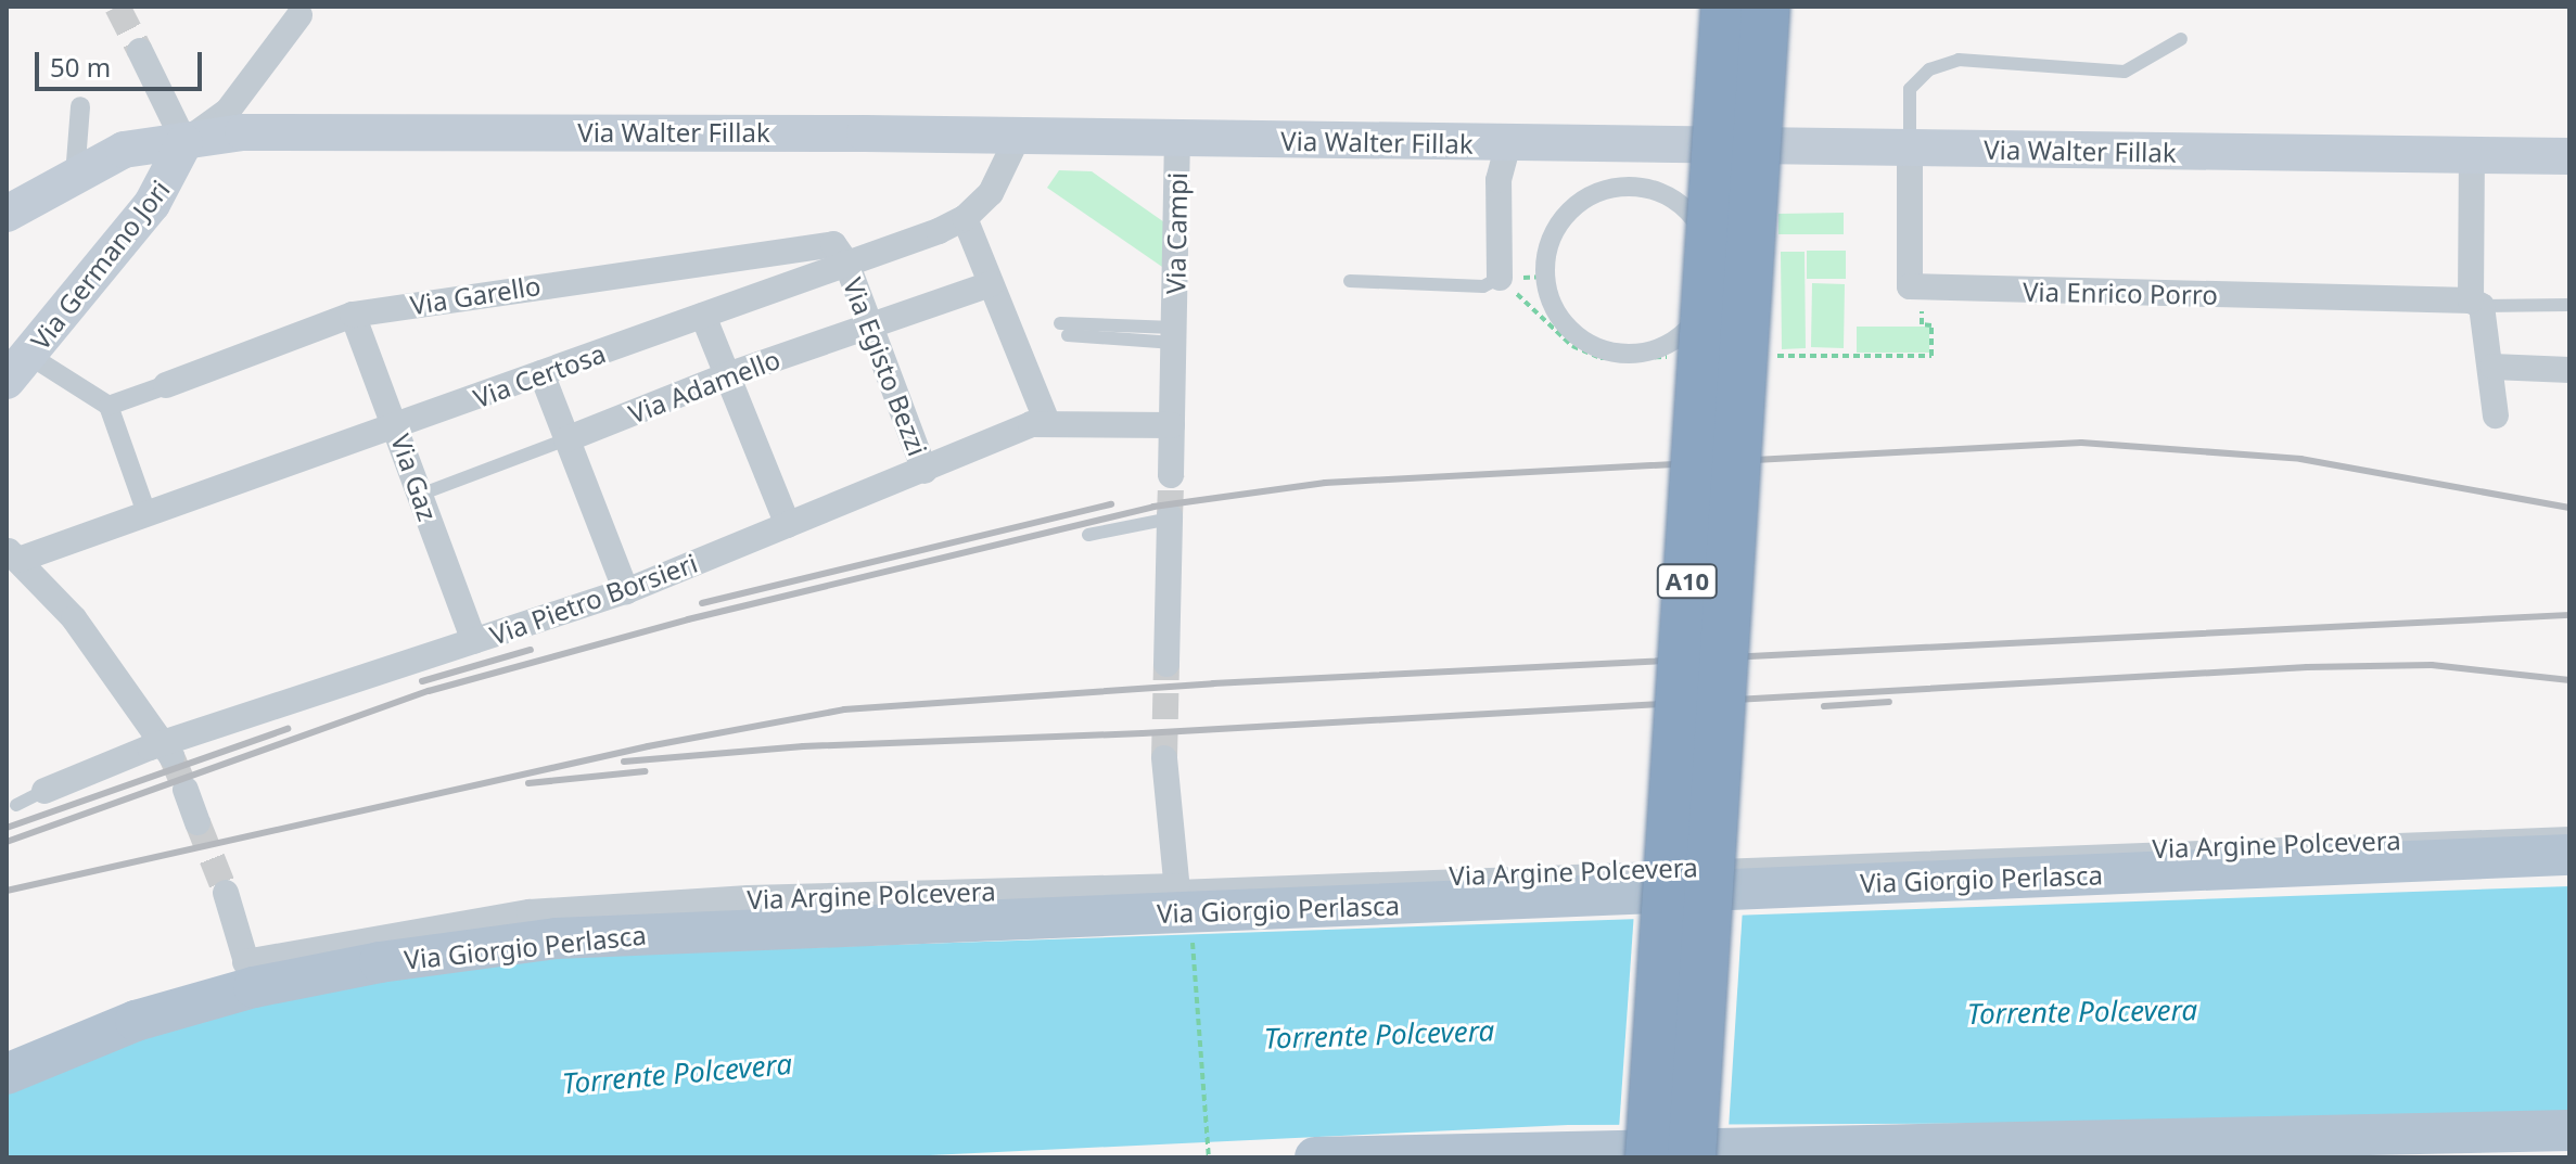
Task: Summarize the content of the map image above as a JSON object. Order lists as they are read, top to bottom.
{
  "streets": {
    "highway": ["A10"],
    "main road": ["Via Walter Fillak", "Via Germano Jori", "Via Giorgio Perlasca"],
    "street": [
      "Via Campi",
      "Via Enrico Porro",
      "Via Garello",
      "Via Egisto Bezzi",
      "Via Certosa",
      "Via Adamello",
      "Via Gaz",
      "Via Pietro Borsieri"
    ],
    "lane": ["Via Argine Polcevera"]
  },
  "crossings": [
    ["Via Walter Fillak", "Via Campi"],
    ["Via Walter Fillak", "Via Germano Jori"],
    ["Via Walter Fillak", "Via Enrico Porro"],
    ["Via Walter Fillak", "Via Certosa"],
    ["Via Campi", "Via Pietro Borsieri"],
    ["Via Garello", "Via Egisto Bezzi"],
    ["Via Garello", "Via Certosa"],
    ["Via Garello", "Via Gaz"],
    ["Via Egisto Bezzi", "Via Certosa"],
    ["Via Egisto Bezzi", "Via Adamello"],
    ["Via Egisto Bezzi", "Via Pietro Borsieri"],
    ["Via Certosa", "Via Gaz"],
    ["Via Adamello", "Via Gaz"],
    ["Via Gaz", "Via Pietro Borsieri"],
    ["Via Argine Polcevera", "Via Giorgio Perlasca"]
  ],
  "water": ["Torrente Polcevera"],
  "scale_bar": "50 m"
}
